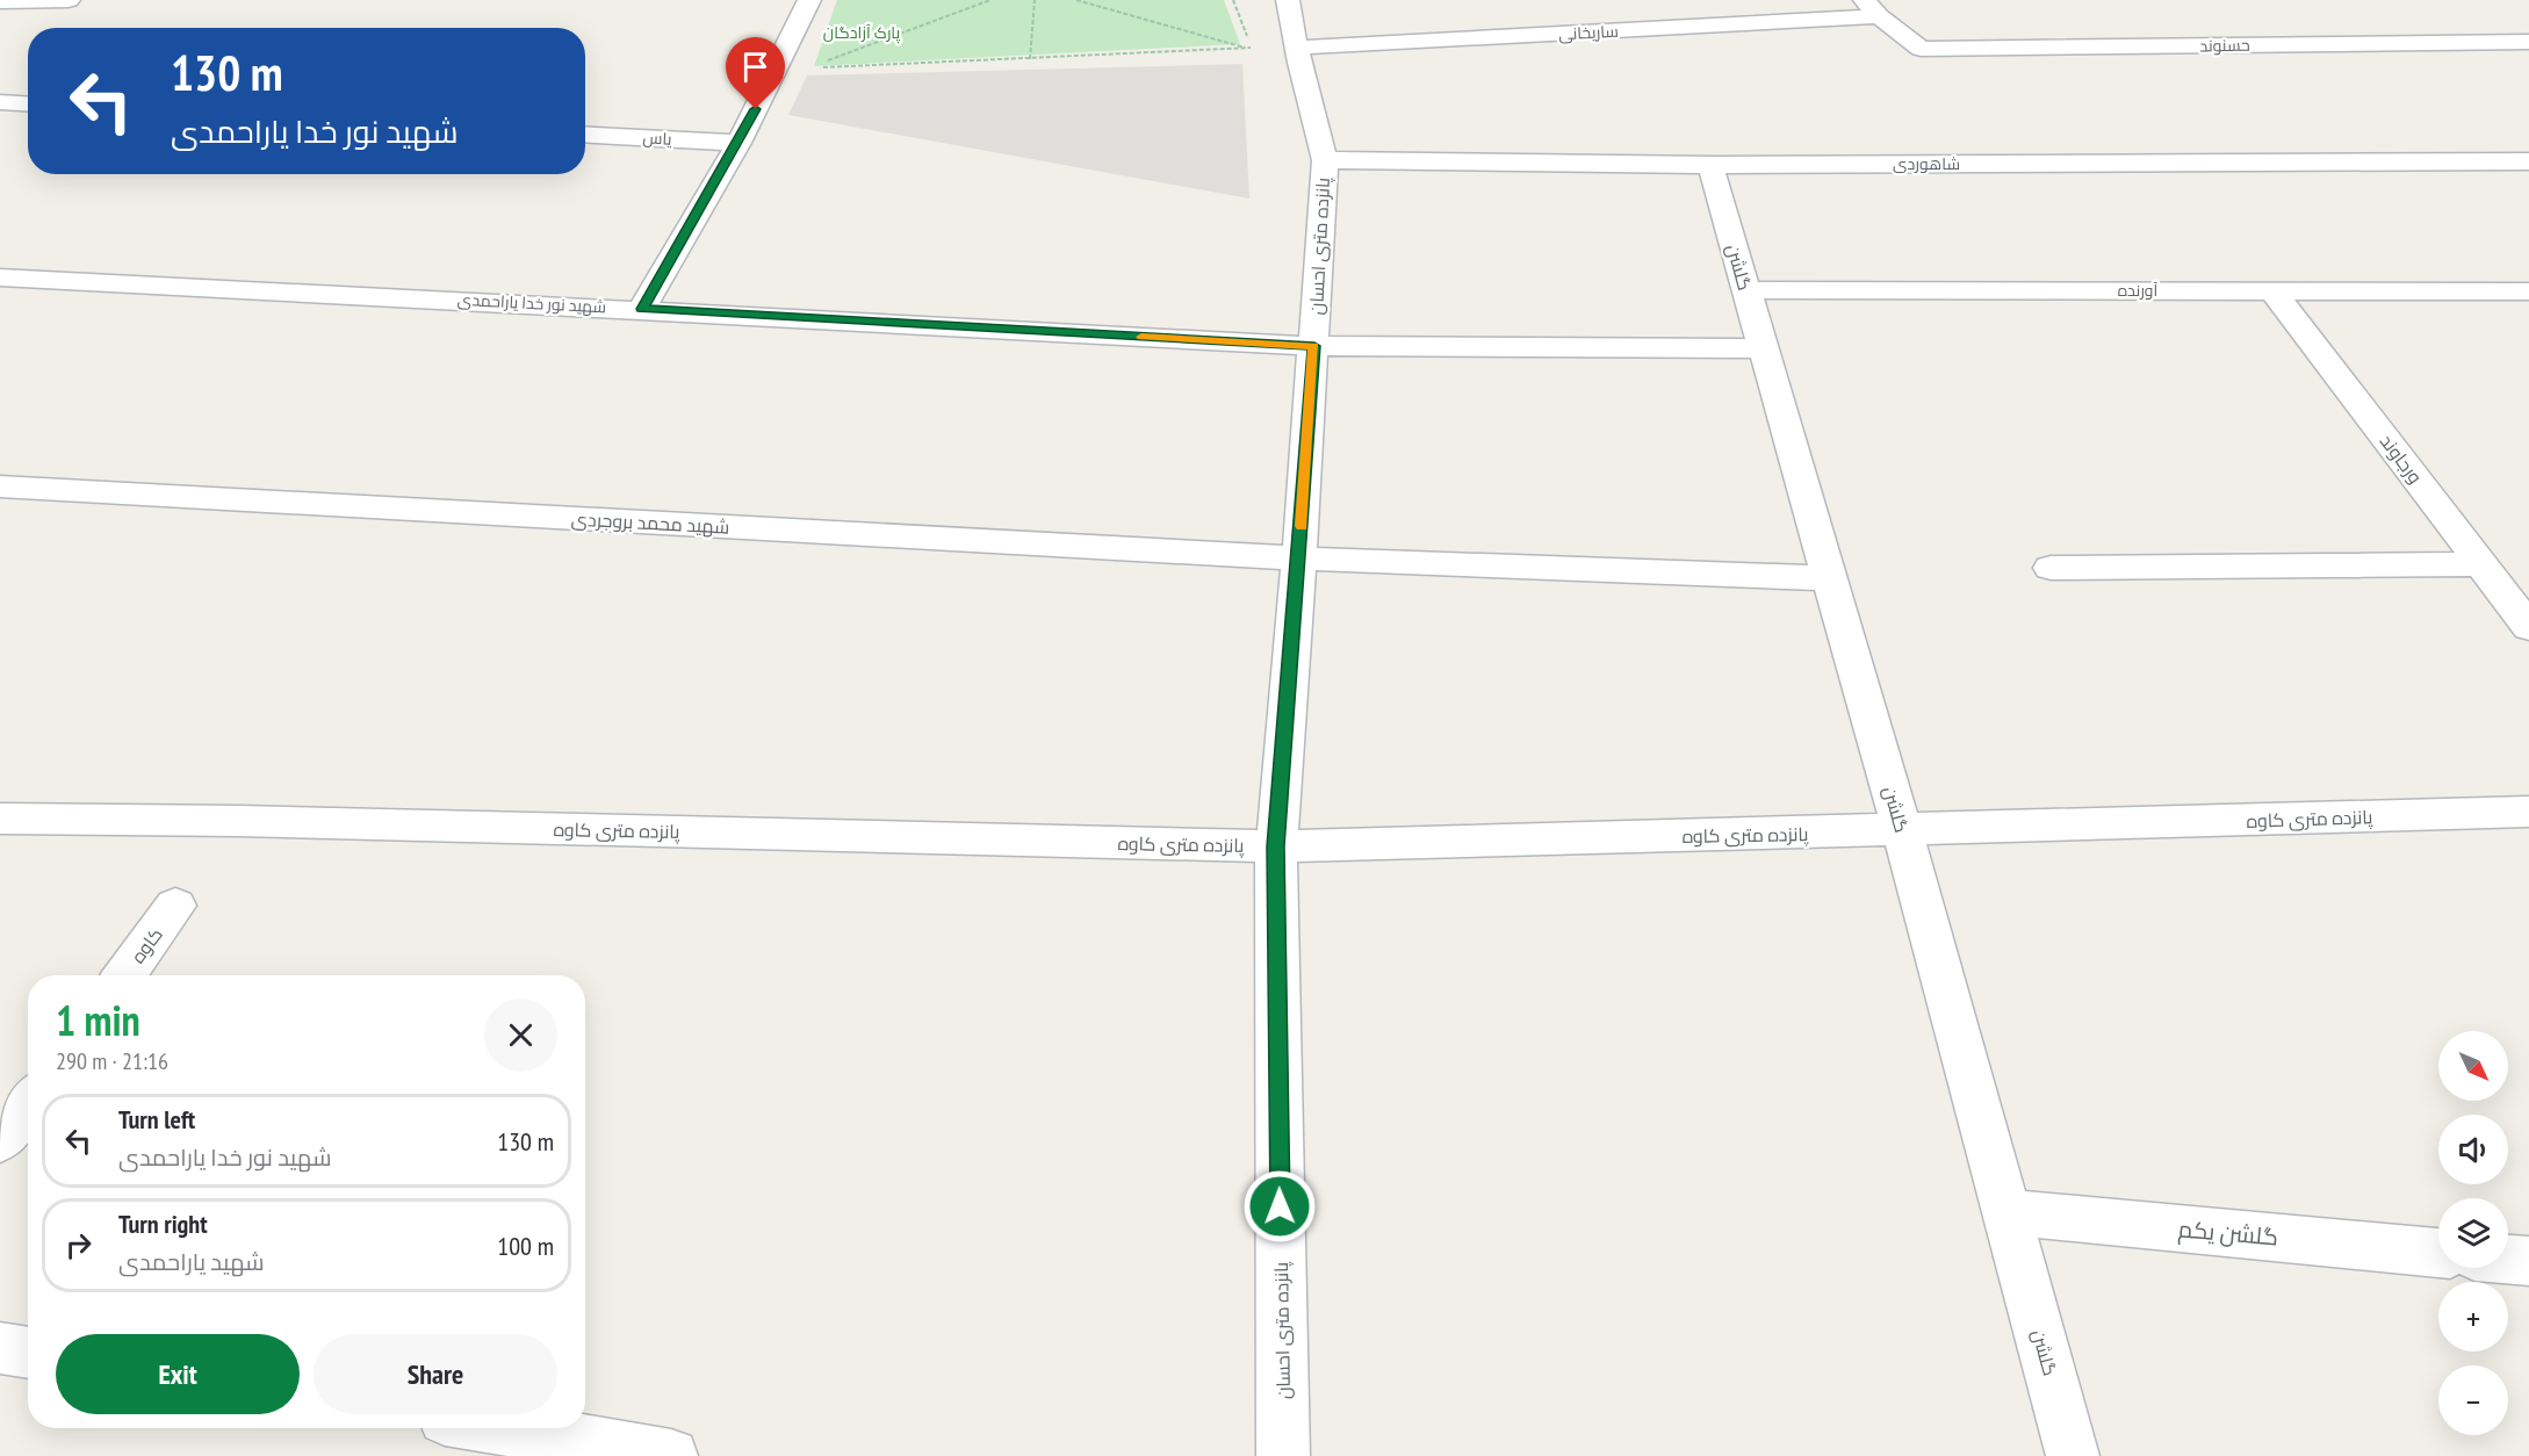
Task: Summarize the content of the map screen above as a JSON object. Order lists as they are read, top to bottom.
{
  "streets": {
    "street": [
      "ساریخانی",
      "حسنوند",
      "یاس",
      "شاهوردی",
      "پانزده متری احسان",
      "گلشن",
      "آورنده",
      "شهید نور خدا یاراحمدی",
      "ورجاوند",
      "شهید محمد بروجردی",
      "پانزده متری کاوه",
      "کاوه",
      "گلشن یکم"
    ]
  },
  "crossings": [
    ["ساریخانی", "حسنوند"],
    ["ساریخانی", "پانزده متری احسان"],
    ["شاهوردی", "پانزده متری احسان"],
    ["شاهوردی", "گلشن"],
    ["پانزده متری احسان", "شهید نور خدا یاراحمدی"],
    ["پانزده متری احسان", "شهید محمد بروجردی"],
    ["پانزده متری احسان", "پانزده متری کاوه"],
    ["گلشن", "آورنده"],
    ["گلشن", "شهید نور خدا یاراحمدی"],
    ["گلشن", "شهید محمد بروجردی"],
    ["گلشن", "پانزده متری کاوه"],
    ["گلشن", "گلشن یکم"],
    ["آورنده", "ورجاوند"]
  ],
  "parks": ["پارک آزادگان"],
  "north": "bottom right",
  "page": {
    "turn": ["130 m", "شهید نور خدا یاراحمدی"],
    "heading": ["1 min", "290 m · 21:16"],
    "map_buttons": ["+", "−"],
    "list": [
      {
        "name": "Turn left",
        "note": "شهید نور خدا یاراحمدی",
        "value": "130 m"
      },
      {
        "name": "Turn right",
        "note": "شهید یاراحمدی",
        "value": "100 m"
      }
    ],
    "buttons": ["Exit", "Share"]
  }
}
